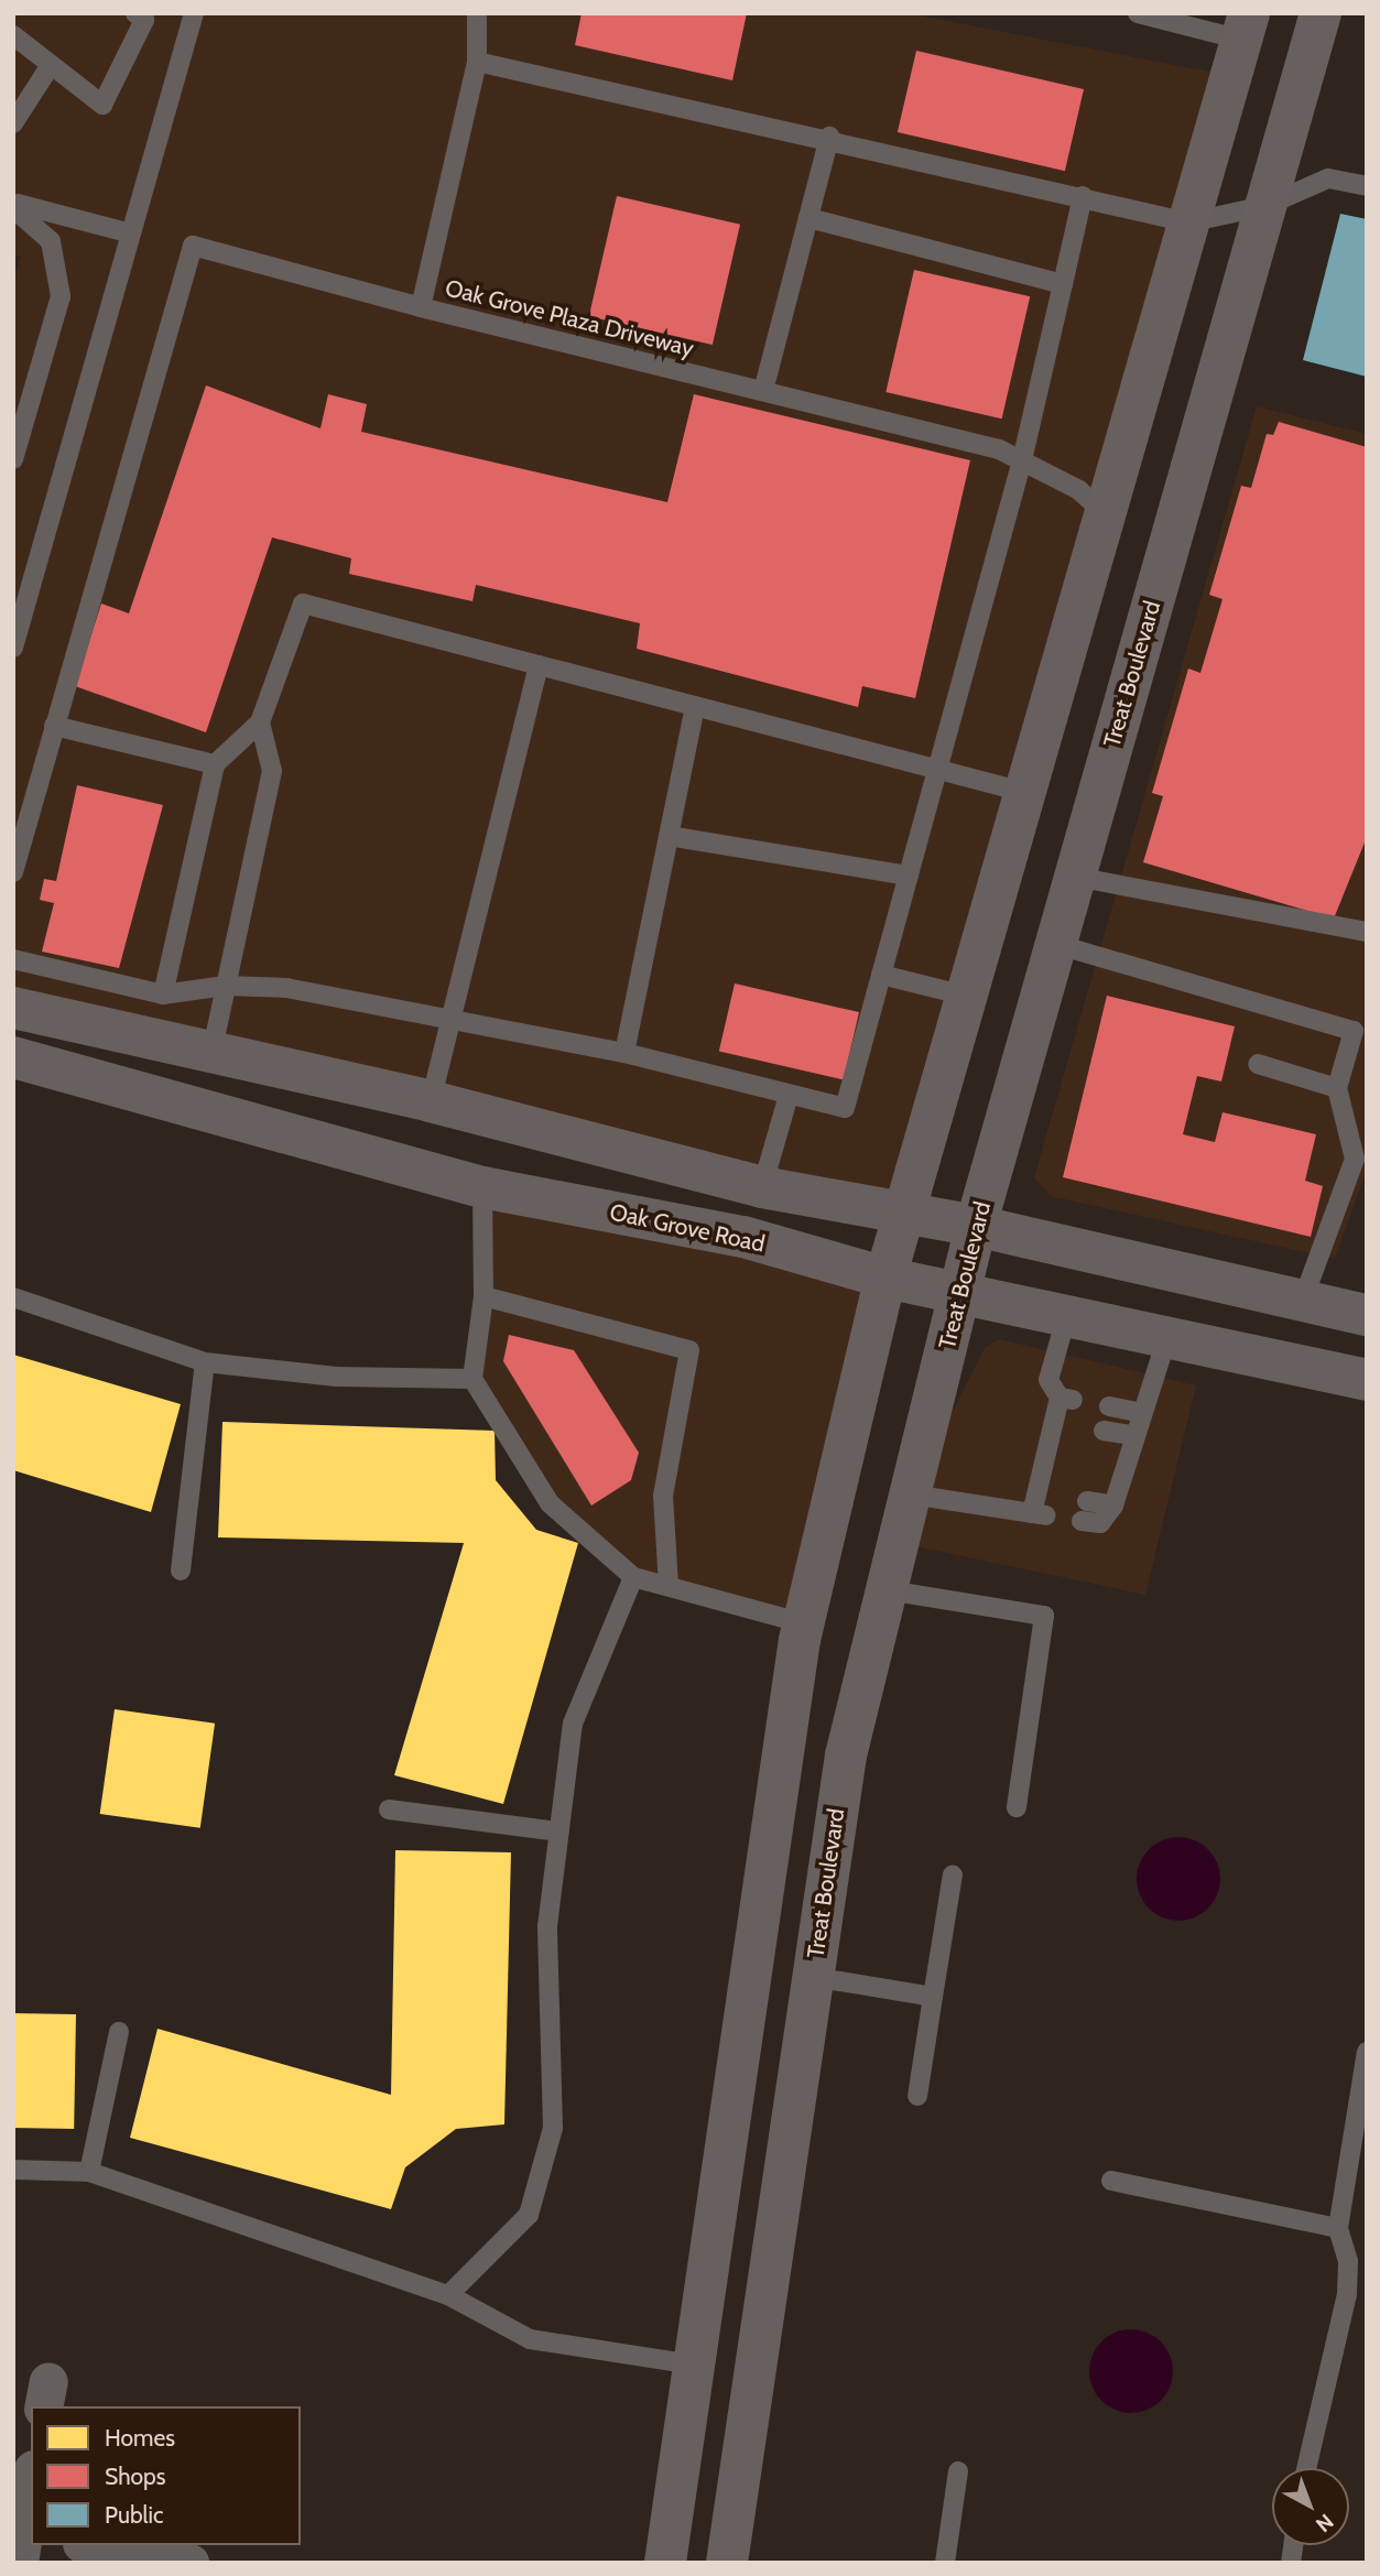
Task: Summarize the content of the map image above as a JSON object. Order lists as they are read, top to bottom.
{
  "streets": {
    "main road": ["Treat Boulevard", "Oak Grove Road"],
    "lane": ["Oak Grove Plaza Driveway"]
  },
  "crossings": [
    ["Treat Boulevard", "Oak Grove Road"]
  ],
  "legend": ["Homes", "Shops", "Public"],
  "north": "bottom right"
}
